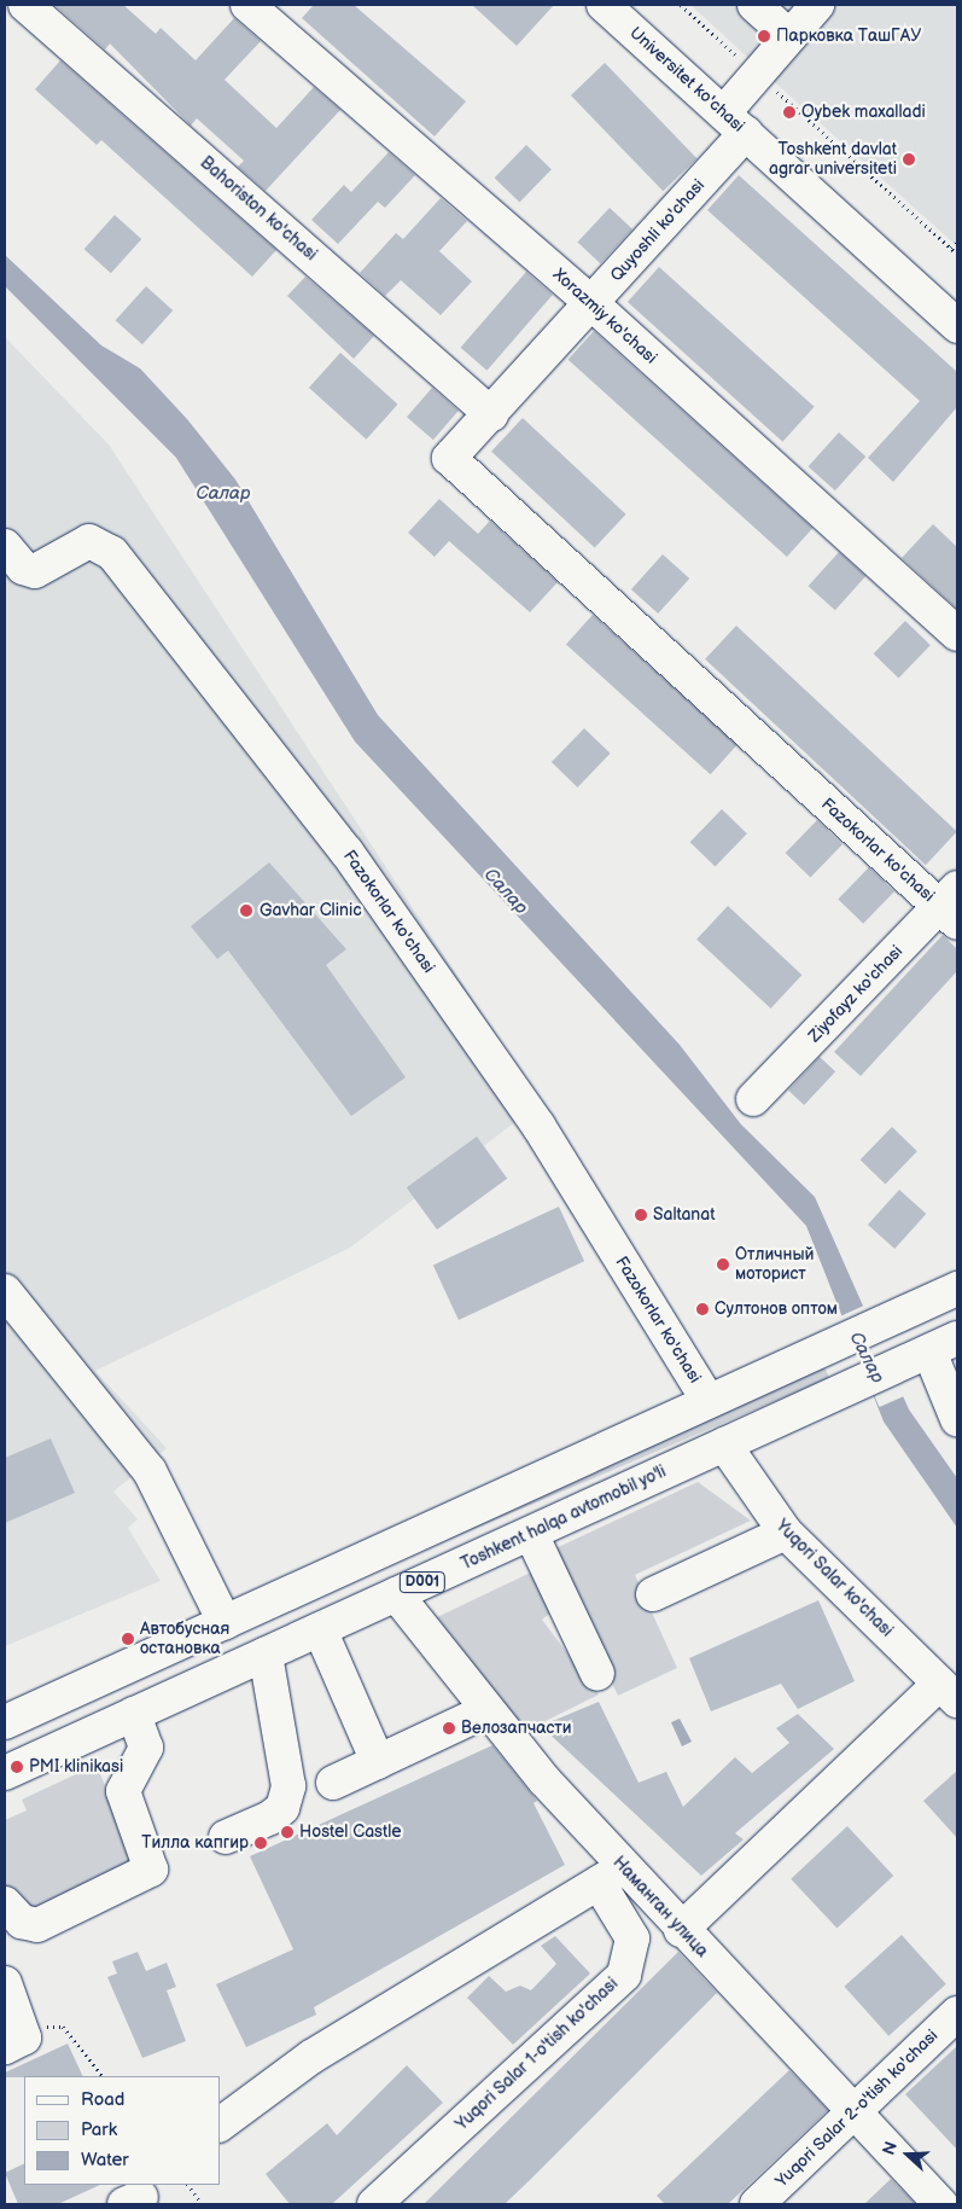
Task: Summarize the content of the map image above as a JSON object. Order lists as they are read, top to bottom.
{
  "streets": {
    "main road": [
      "Universitet ko'chasi",
      "Bahoriston ko'chasi",
      "Quyoshli ko'chasi",
      "Xorazmiy ko'chasi",
      "Fazokorlar ko'chasi",
      "Ziyofayz ko'chasi",
      "Toshkent halqa avtomobil yo'li",
      "Yuqori Salar ko'chasi",
      "D001",
      "Наманган улица",
      "Yuqori Salar 1-o'tish ko'chasi",
      "Yuqori Salar 2-o'tish ko'chasi"
    ]
  },
  "crossings": [
    ["Universitet ko'chasi", "Quyoshli ko'chasi"],
    ["Bahoriston ko'chasi", "Quyoshli ko'chasi"],
    ["Quyoshli ko'chasi", "Xorazmiy ko'chasi"],
    ["Quyoshli ko'chasi", "Fazokorlar ko'chasi"],
    ["Fazokorlar ko'chasi", "Ziyofayz ko'chasi"],
    ["Toshkent halqa avtomobil yo'li", "Yuqori Salar ko'chasi"],
    ["Toshkent halqa avtomobil yo'li", "Наманган улица"],
    ["Наманган улица", "Yuqori Salar 1-o'tish ko'chasi"],
    ["Наманган улица", "Yuqori Salar 2-o'tish ko'chasi"]
  ],
  "water": ["Салар"],
  "places": [
    "Парковка ТашГАУ",
    "Oybek maxalladi",
    "Toshkent davlat agrar universiteti",
    "Gavhar Clinic",
    "Saltanat",
    "Отличный моторист",
    "Султонов оптом",
    "Автобусная остановка",
    "Велозапчасти",
    "PMI klinikasi",
    "Hostel Castle",
    "Тилла капгир"
  ],
  "legend": ["Road", "Park", "Water"],
  "north": "left"
}
